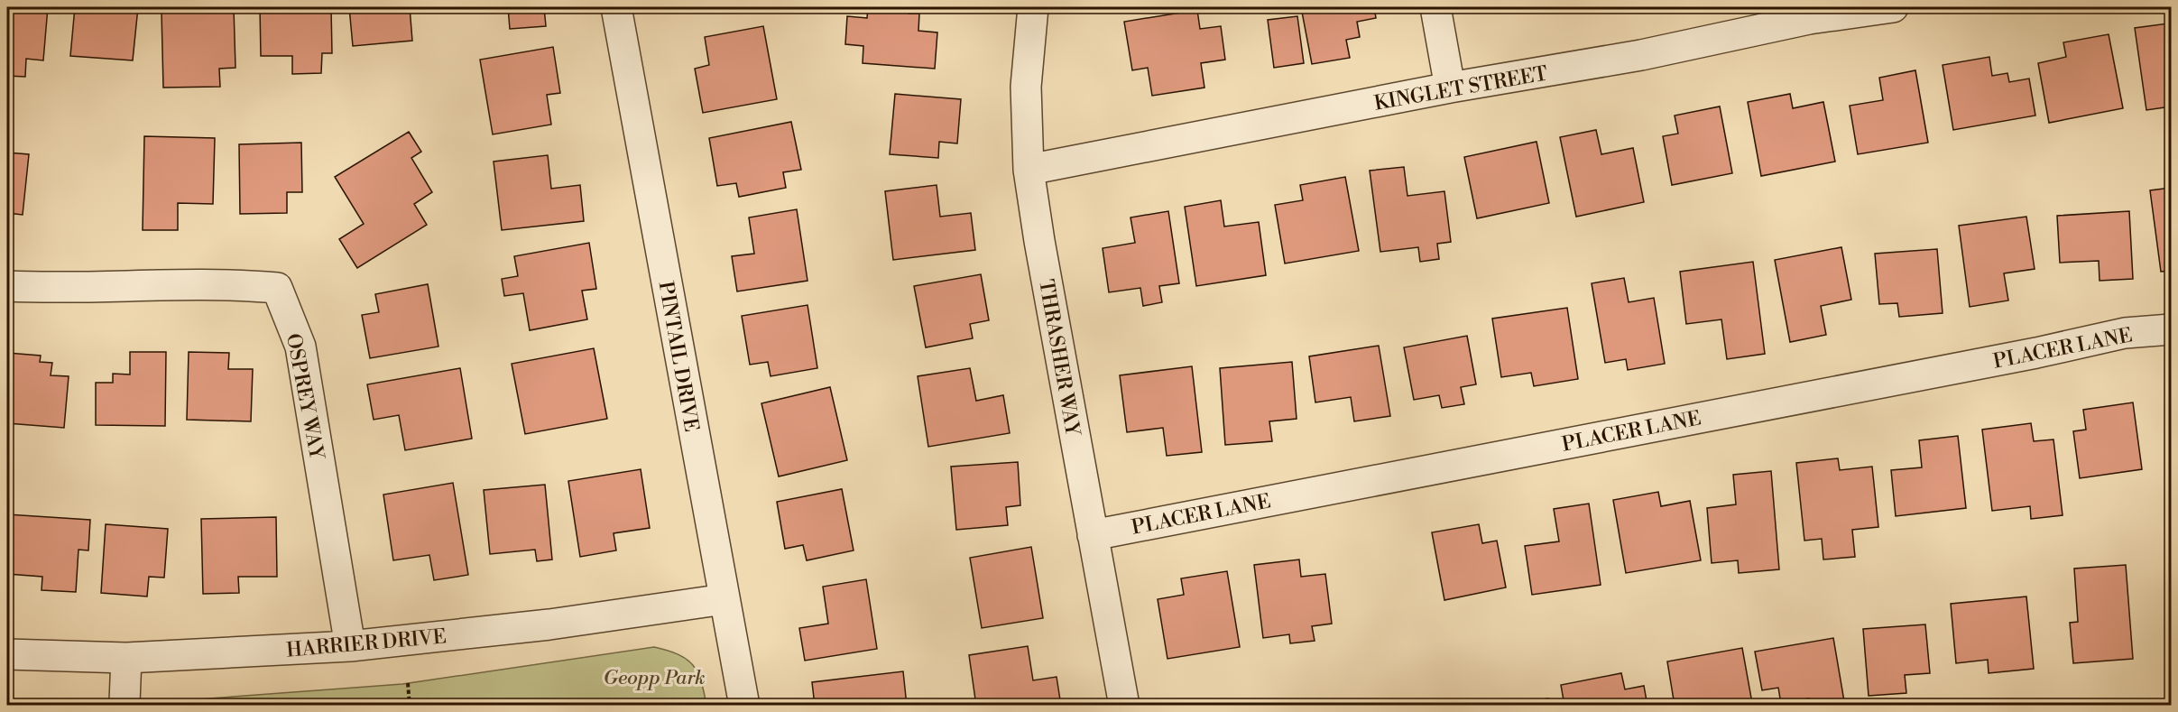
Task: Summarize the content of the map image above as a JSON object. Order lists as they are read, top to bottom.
{
  "streets": {
    "street": [
      "KINGLET STREET",
      "PLACER LANE",
      "PINTAIL DRIVE",
      "THRASHER WAY",
      "OSPREY WAY",
      "HARRIER DRIVE"
    ]
  },
  "crossings": [
    ["KINGLET STREET", "THRASHER WAY"],
    ["PLACER LANE", "THRASHER WAY"],
    ["PINTAIL DRIVE", "HARRIER DRIVE"],
    ["OSPREY WAY", "HARRIER DRIVE"]
  ],
  "parks": ["Geopp Park"]
}
